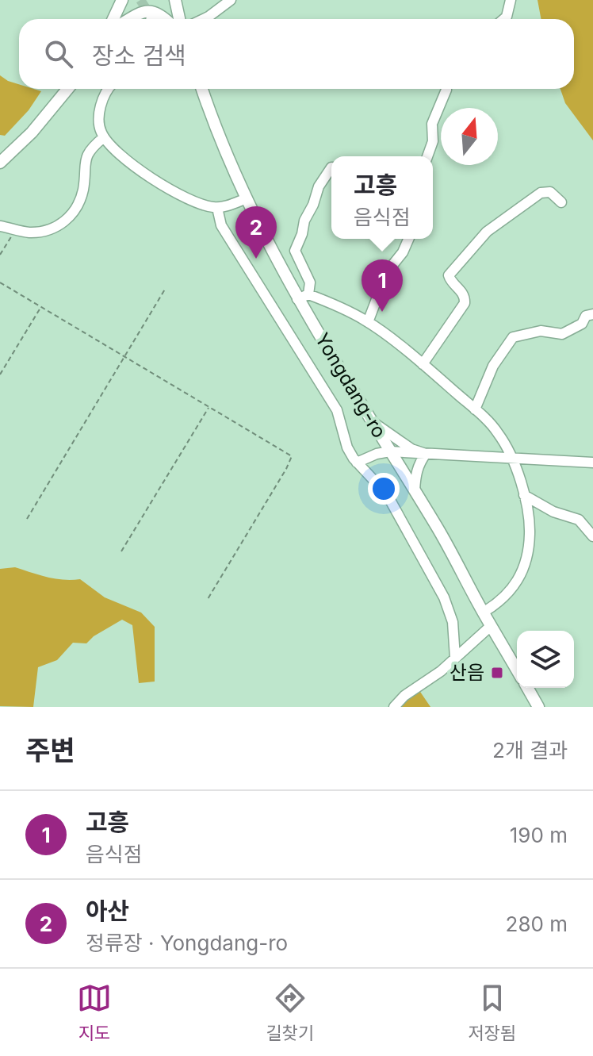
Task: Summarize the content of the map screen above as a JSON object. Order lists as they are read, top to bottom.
{
  "streets": {
    "main road": ["Yongdang-ro"]
  },
  "places": {
    "transit": ["산음"]
  },
  "north": "top",
  "page": {
    "search": "장소 검색",
    "popup": ["고흥", "음식점"],
    "pins": ["2", "1"],
    "heading": ["주변", "2개 결과"],
    "list": [
      {
        "mark": "1",
        "name": "고흥",
        "note": "음식점",
        "value": "190 m"
      },
      {
        "mark": "2",
        "name": "아산",
        "note": "정류장 · Yongdang-ro",
        "value": "280 m"
      }
    ],
    "nav": ["지도", "길찾기", "저장됨"]
  }
}
